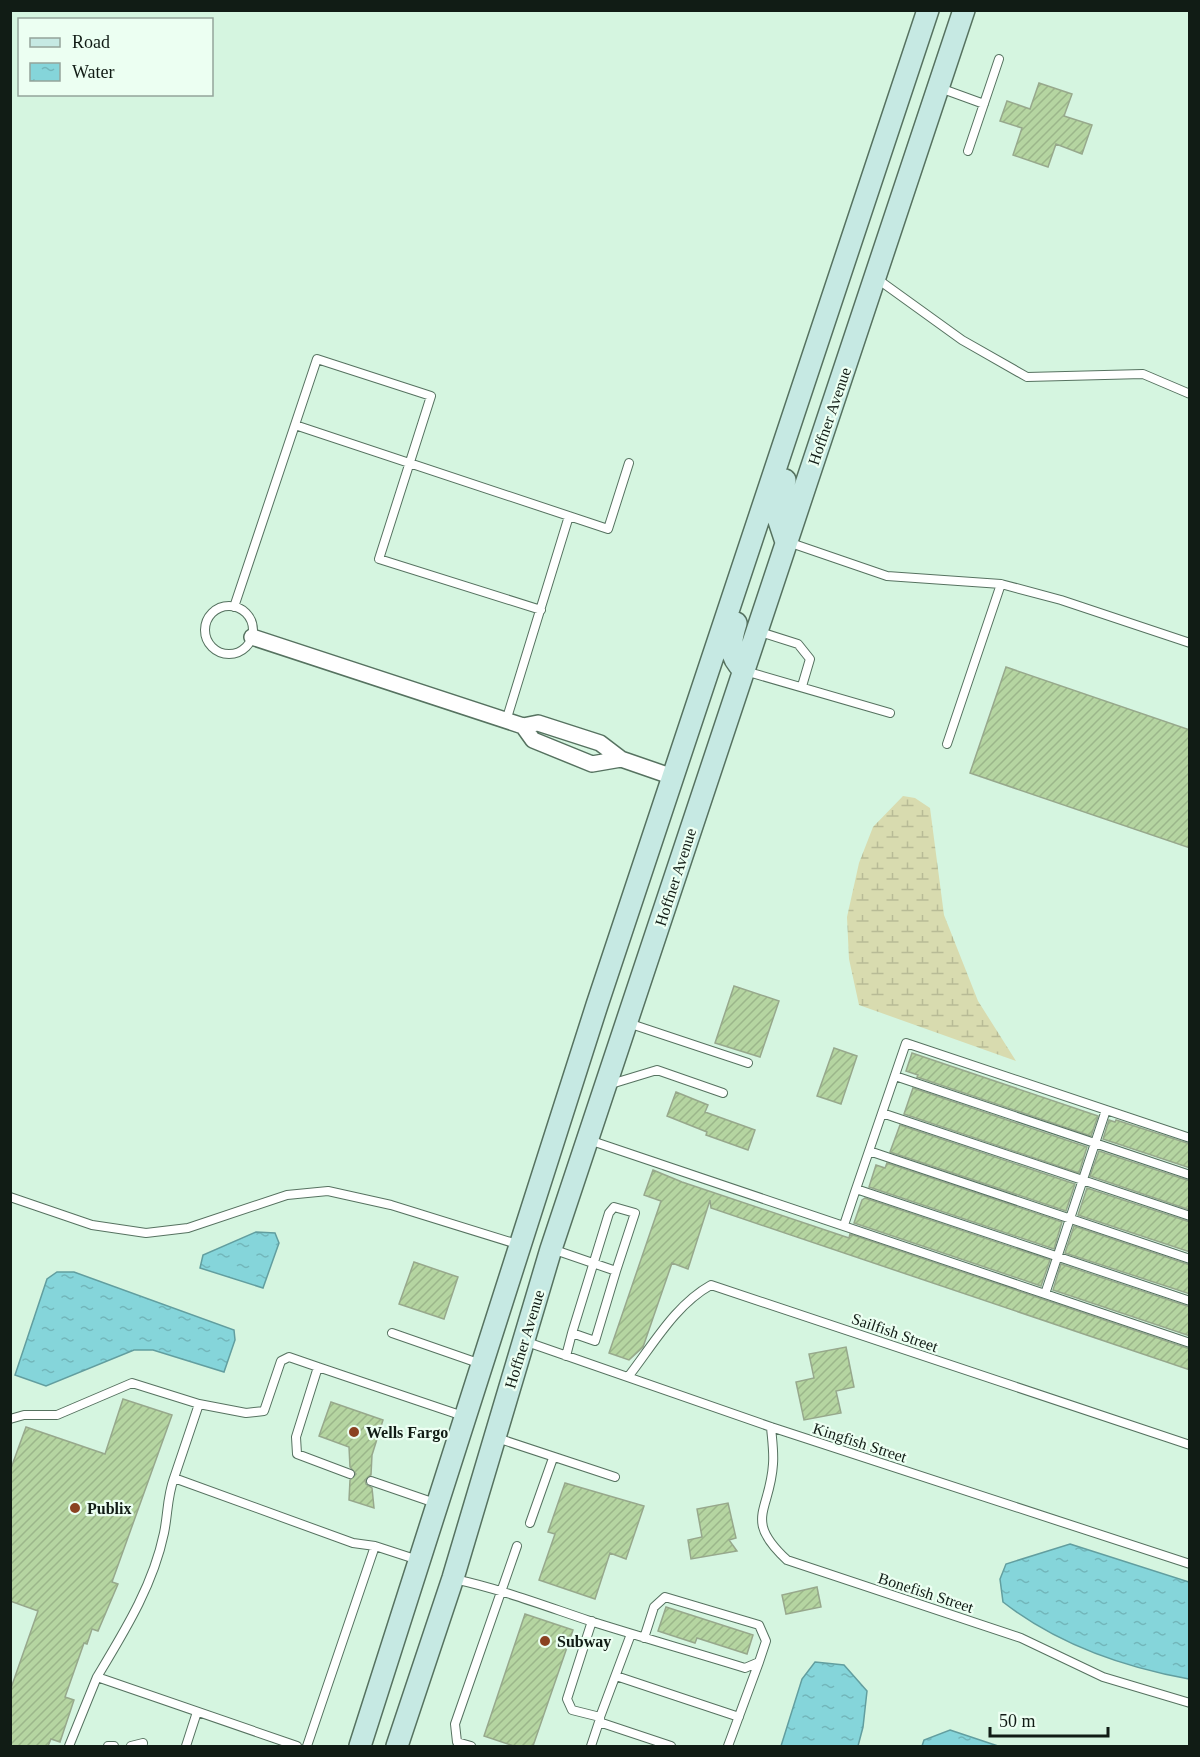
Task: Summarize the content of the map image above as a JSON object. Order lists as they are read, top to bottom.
{
  "streets": {
    "main road": ["Hoffner Avenue"],
    "lane": ["Sailfish Street", "Kingfish Street", "Bonefish Street"]
  },
  "crossings": [
    ["Hoffner Avenue", "Kingfish Street"],
    ["Sailfish Street", "Kingfish Street"],
    ["Kingfish Street", "Bonefish Street"]
  ],
  "places": ["Wells Fargo", "Publix", "Subway"],
  "legend": ["Road", "Water"],
  "scale_bar": "50 m"
}
